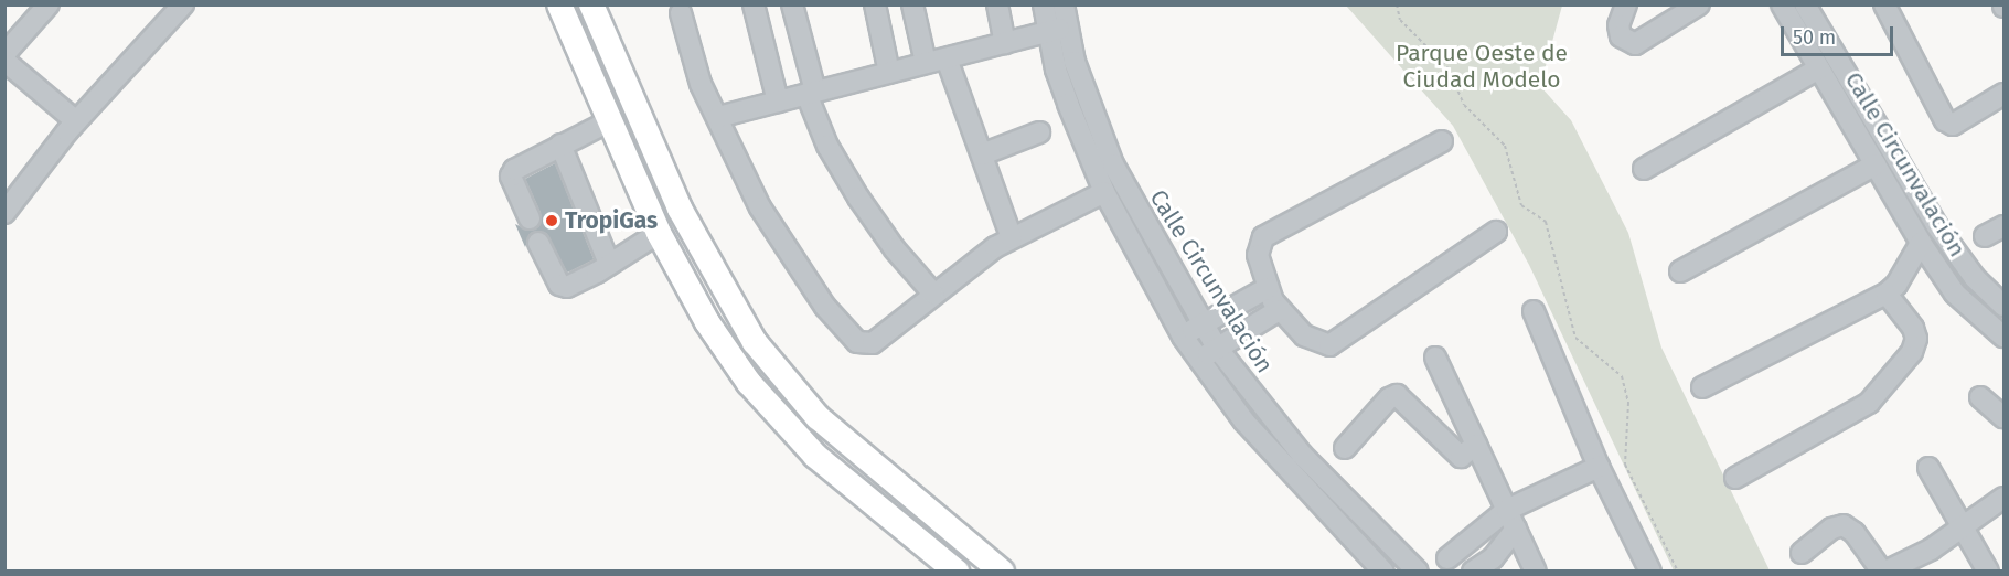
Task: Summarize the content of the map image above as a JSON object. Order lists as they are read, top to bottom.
{
  "streets": {
    "street": ["Calle Circunvalación"]
  },
  "parks": ["Parque Oeste de Ciudad Modelo"],
  "places": ["TropiGas"],
  "scale_bar": "50 m"
}
